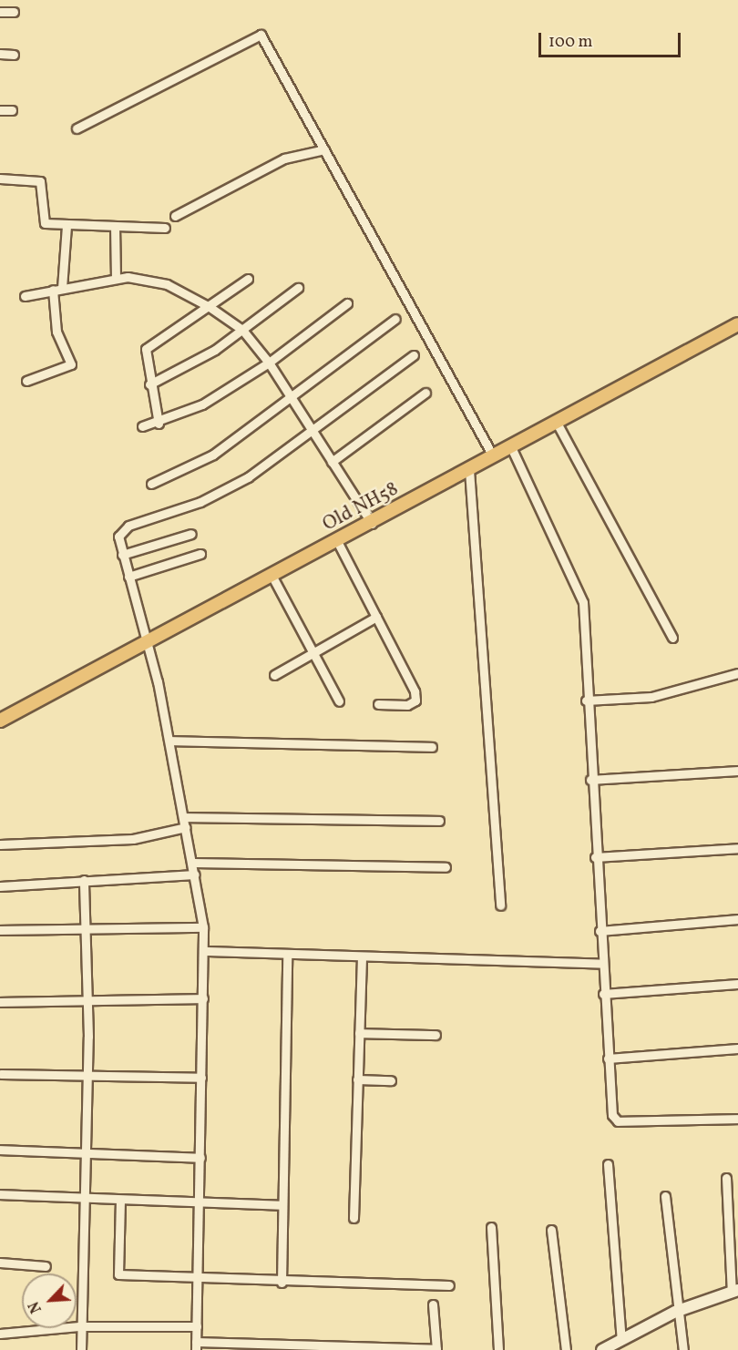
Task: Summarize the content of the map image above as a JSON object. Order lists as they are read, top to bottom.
{
  "streets": {
    "main road": ["Old NH58"]
  },
  "scale_bar": "100 m",
  "north": "bottom left"
}
